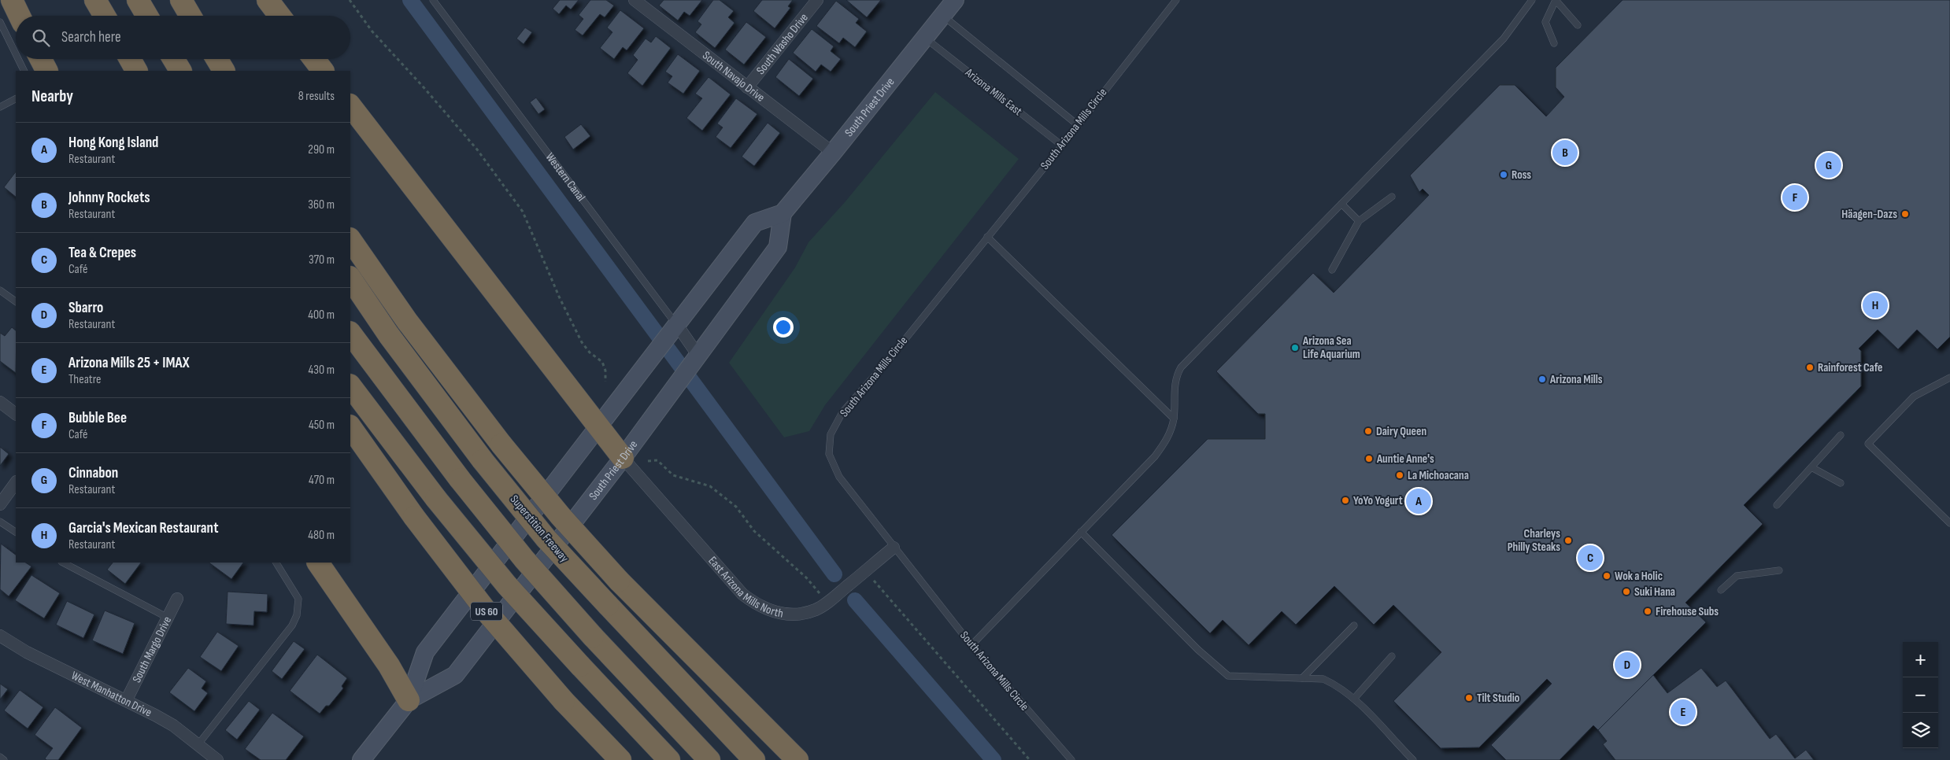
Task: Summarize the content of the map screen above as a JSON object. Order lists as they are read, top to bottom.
{
  "streets": {
    "highway": ["Superstition Freeway", "US 60"],
    "main road": ["South Priest Drive"],
    "street": [
      "South Washo Drive",
      "South Navajo Drive",
      "Western Canal",
      "East Arizona Mills North",
      "South Margo Drive",
      "West Manhatton Drive"
    ],
    "lane": ["Arizona Mills East", "South Arizona Mills Circle"]
  },
  "crossings": [
    ["South Washo Drive", "South Navajo Drive"],
    ["South Navajo Drive", "South Priest Drive"],
    ["Arizona Mills East", "South Priest Drive"],
    ["Arizona Mills East", "South Arizona Mills Circle"],
    ["South Priest Drive", "Western Canal"],
    ["South Priest Drive", "East Arizona Mills North"],
    ["South Arizona Mills Circle", "East Arizona Mills North"],
    ["South Margo Drive", "West Manhatton Drive"]
  ],
  "places": [
    "Ross",
    "Häagen-Dazs",
    "Arizona Sea Life Aquarium",
    "Rainforest Cafe",
    "Arizona Mills",
    "Dairy Queen",
    "Auntie Anne's",
    "La Michoacana",
    "YoYo Yogurt",
    "Charleys Philly Steaks",
    "Wok a Holic",
    "Suki Hana",
    "Firehouse Subs",
    "Tilt Studio"
  ],
  "page": {
    "search": "Search here",
    "heading": ["Nearby", "8 results"],
    "list": [
      {
        "mark": "A",
        "name": "Hong Kong Island",
        "note": "Restaurant",
        "value": "290 m"
      },
      {
        "mark": "B",
        "name": "Johnny Rockets",
        "note": "Restaurant",
        "value": "360 m"
      },
      {
        "mark": "C",
        "name": "Tea & Crepes",
        "note": "Café",
        "value": "370 m"
      },
      {
        "mark": "D",
        "name": "Sbarro",
        "note": "Restaurant",
        "value": "400 m"
      },
      {
        "mark": "E",
        "name": "Arizona Mills 25 + IMAX",
        "note": "Theatre",
        "value": "430 m"
      },
      {
        "mark": "F",
        "name": "Bubble Bee",
        "note": "Café",
        "value": "450 m"
      },
      {
        "mark": "G",
        "name": "Cinnabon",
        "note": "Restaurant",
        "value": "470 m"
      },
      {
        "mark": "H",
        "name": "Garcia's Mexican Restaurant",
        "note": "Restaurant",
        "value": "480 m"
      }
    ],
    "pins": [
      "B",
      "G",
      "F",
      "H",
      "A",
      "C",
      "D",
      "E"
    ],
    "map_buttons": ["+", "−"]
  }
}
